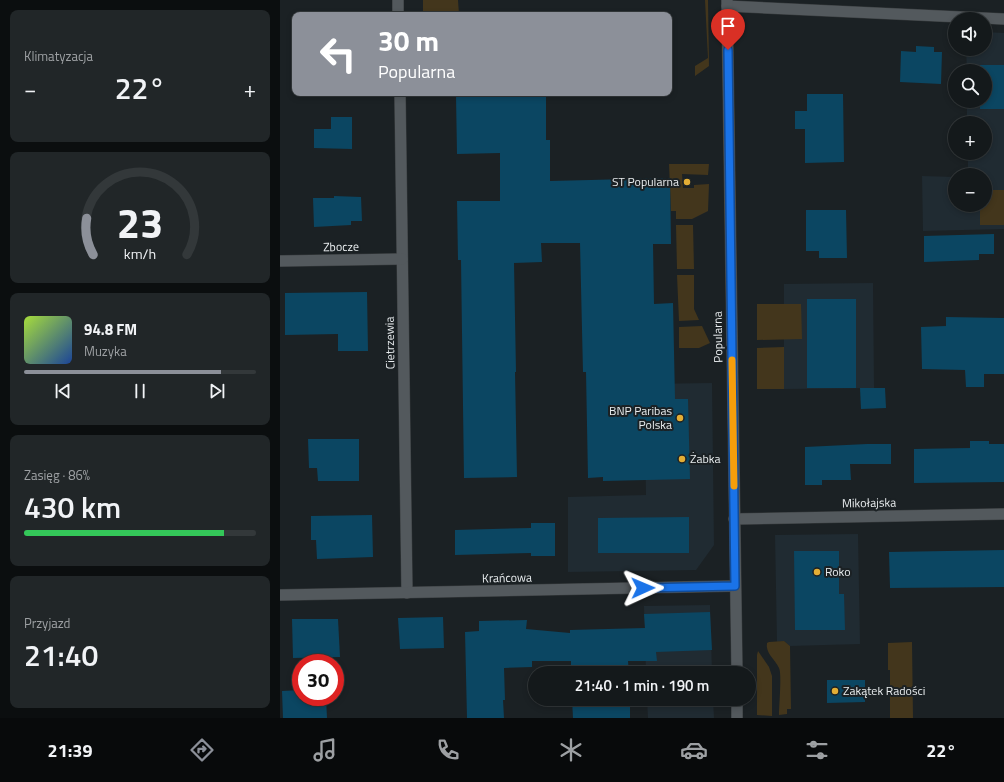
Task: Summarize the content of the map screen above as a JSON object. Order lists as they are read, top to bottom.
{
  "streets": {
    "street": [
      "Zbocze",
      "Popularna",
      "Cietrzewia",
      "Mikołajska",
      "Krańcowa"
    ]
  },
  "crossings": [
    ["Zbocze", "Cietrzewia"],
    ["Popularna", "Mikołajska"],
    ["Popularna", "Krańcowa"],
    ["Cietrzewia", "Krańcowa"]
  ],
  "places": [
    "ST Popularna",
    "BNP Paribas Polska",
    "Żabka",
    "Roko",
    "Zakątek Radości"
  ],
  "page": {
    "tile": [
      "Klimatyzacja",
      ["Zasięg · 86%", "430 km"],
      ["Przyjazd", "21:40"]
    ],
    "map_buttons": ["+", "−"],
    "turn": ["30 m", "Popularna"],
    "heat": ["−", "22°", "+"],
    "song": ["94.8 FM", "Muzyka"],
    "limit": "30",
    "trip": "21:40 · 1 min · 190 m",
    "tabs": ["21:39", "22°"],
    "gauge": ["23", "km/h"]
  }
}
